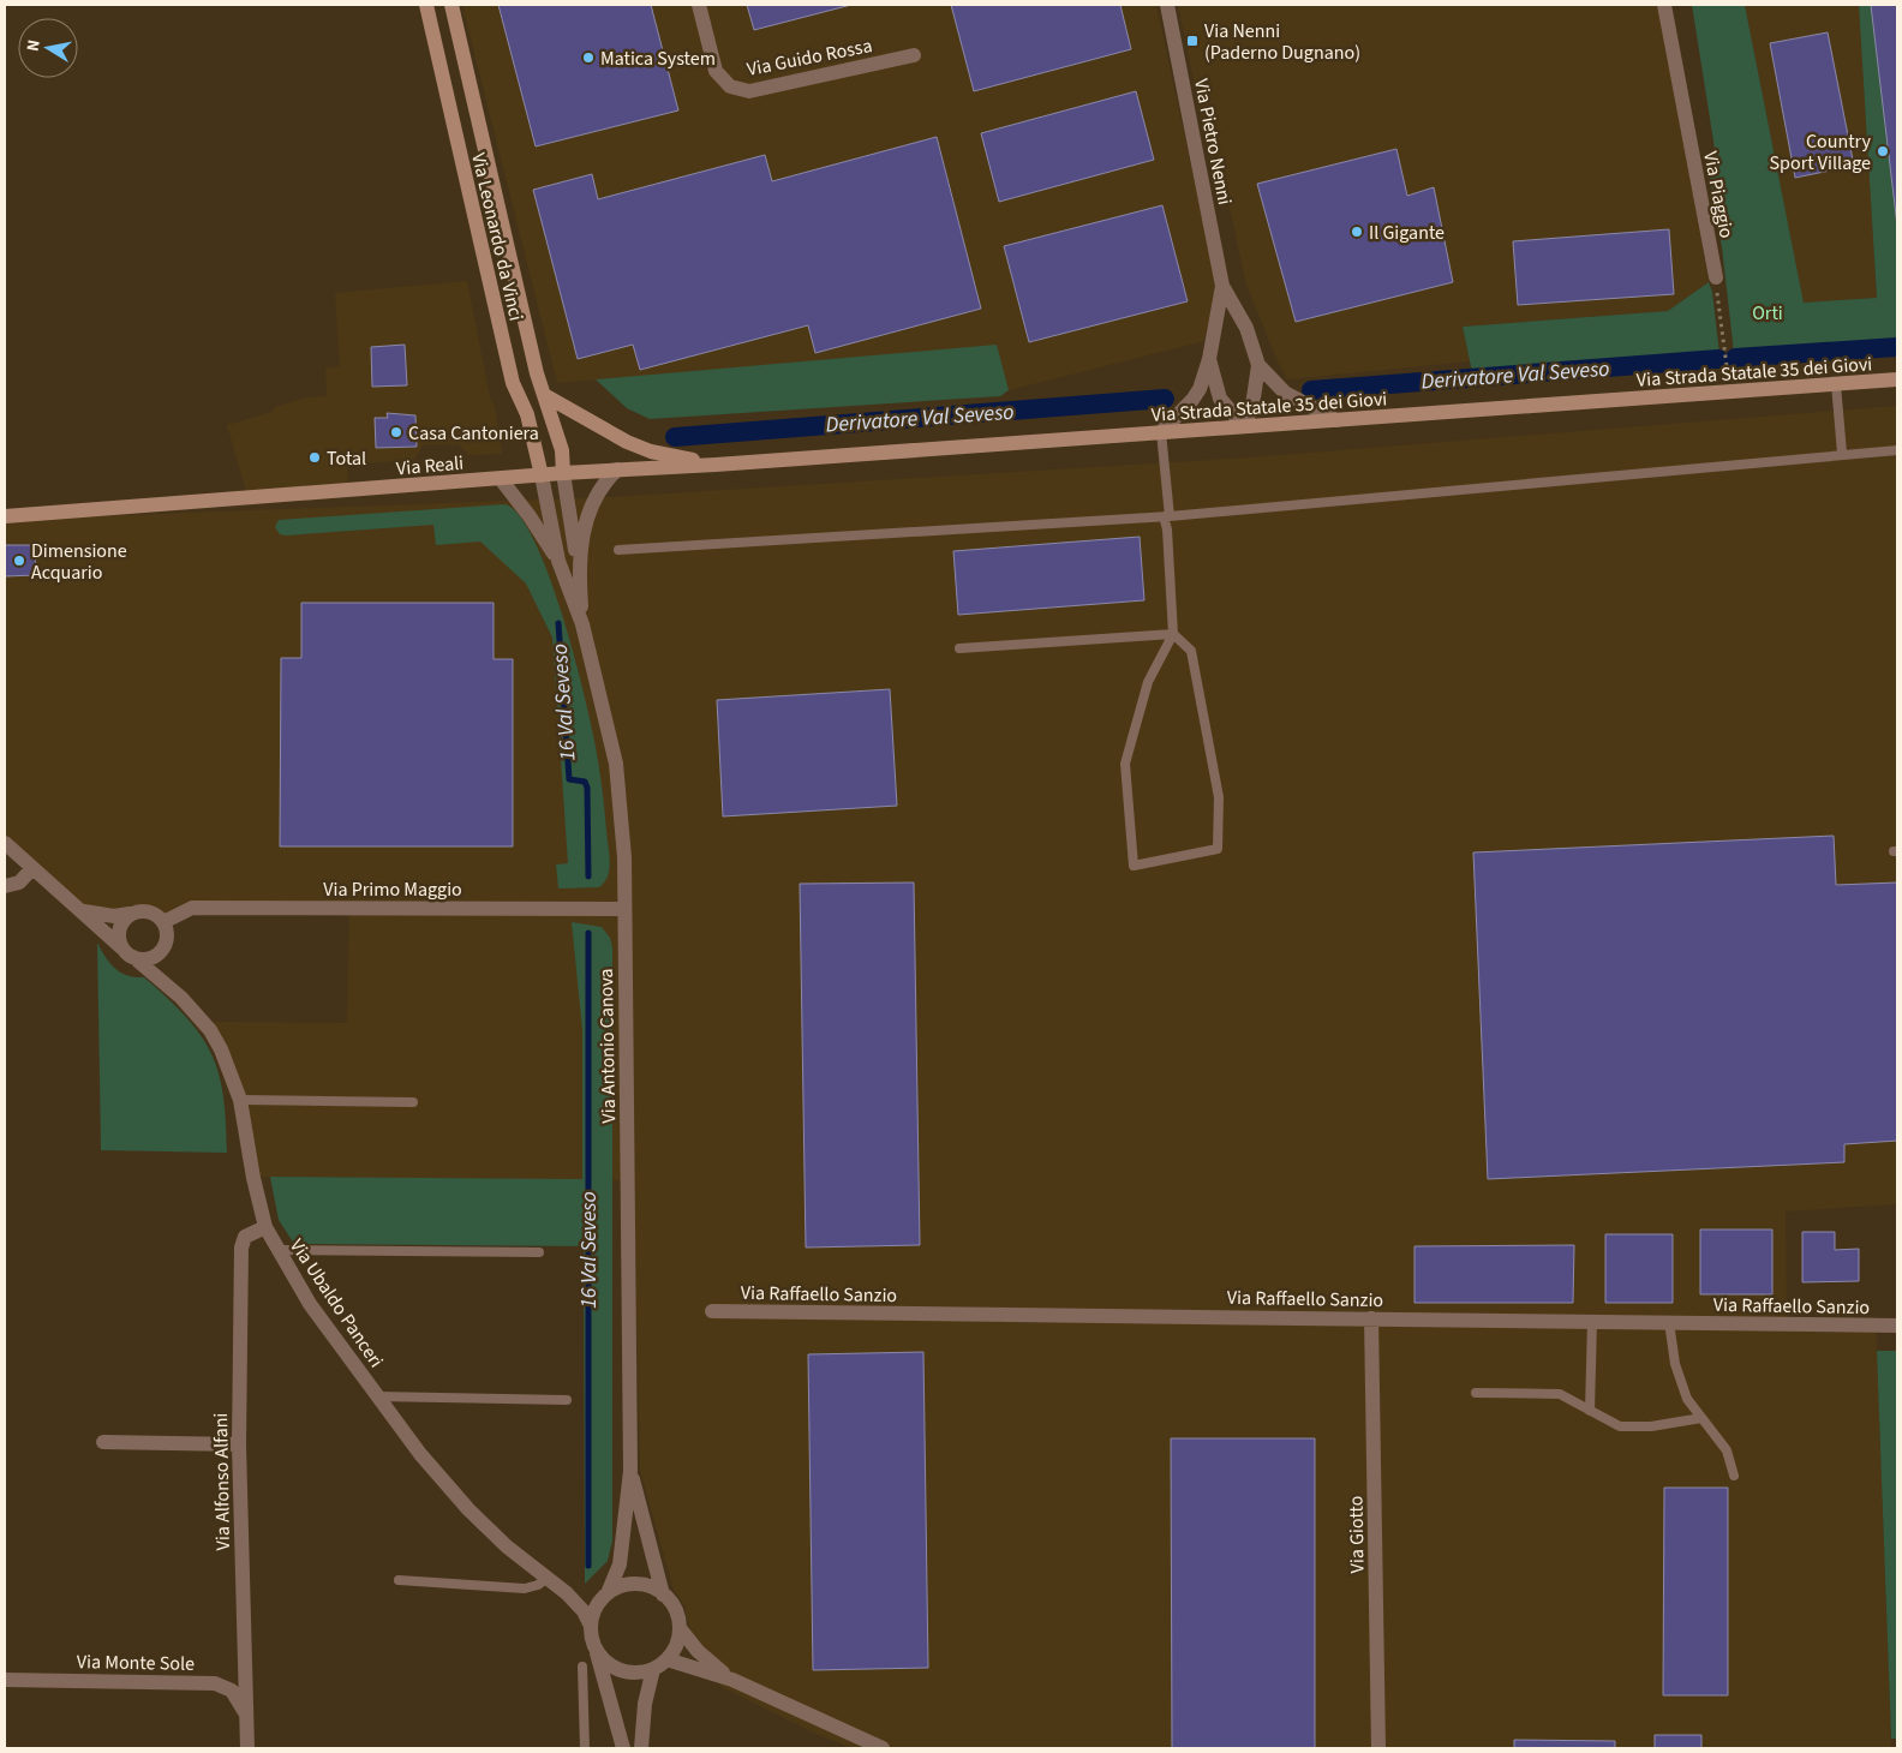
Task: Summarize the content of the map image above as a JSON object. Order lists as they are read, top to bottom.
{
  "streets": {
    "main road": ["Via Leonardo da Vinci", "Via Strada Statale 35 dei Giovi", "Via Reali"],
    "street": [
      "Via Guido Rossa",
      "Via Pietro Nenni",
      "Via Piaggio",
      "Via Primo Maggio",
      "Via Antonio Canova",
      "Via Raffaello Sanzio",
      "Via Ubaldo Panceri",
      "Via Alfonso Alfani",
      "Via Giotto",
      "Via Monte Sole"
    ]
  },
  "crossings": [
    ["Via Pietro Nenni", "Via Strada Statale 35 dei Giovi"],
    ["Via Leonardo da Vinci", "Via Reali"],
    ["Via Leonardo da Vinci", "Via Antonio Canova"],
    ["Via Strada Statale 35 dei Giovi", "Via Reali"],
    ["Via Reali", "Via Antonio Canova"],
    ["Via Primo Maggio", "Via Antonio Canova"],
    ["Via Primo Maggio", "Via Ubaldo Panceri"],
    ["Via Antonio Canova", "Via Ubaldo Panceri"],
    ["Via Raffaello Sanzio", "Via Giotto"],
    ["Via Ubaldo Panceri", "Via Alfonso Alfani"],
    ["Via Alfonso Alfani", "Via Monte Sole"]
  ],
  "water": ["Derivatore Val Seveso", "16 Val Seveso"],
  "parks": ["Orti"],
  "places": {
    "transit": ["Via Nenni (Paderno Dugnano)"],
    "other": [
      "Matica System",
      "Country Sport Village",
      "Il Gigante",
      "Casa Cantoniera",
      "Total",
      "Dimensione Acquario"
    ]
  },
  "north": "left"
}
